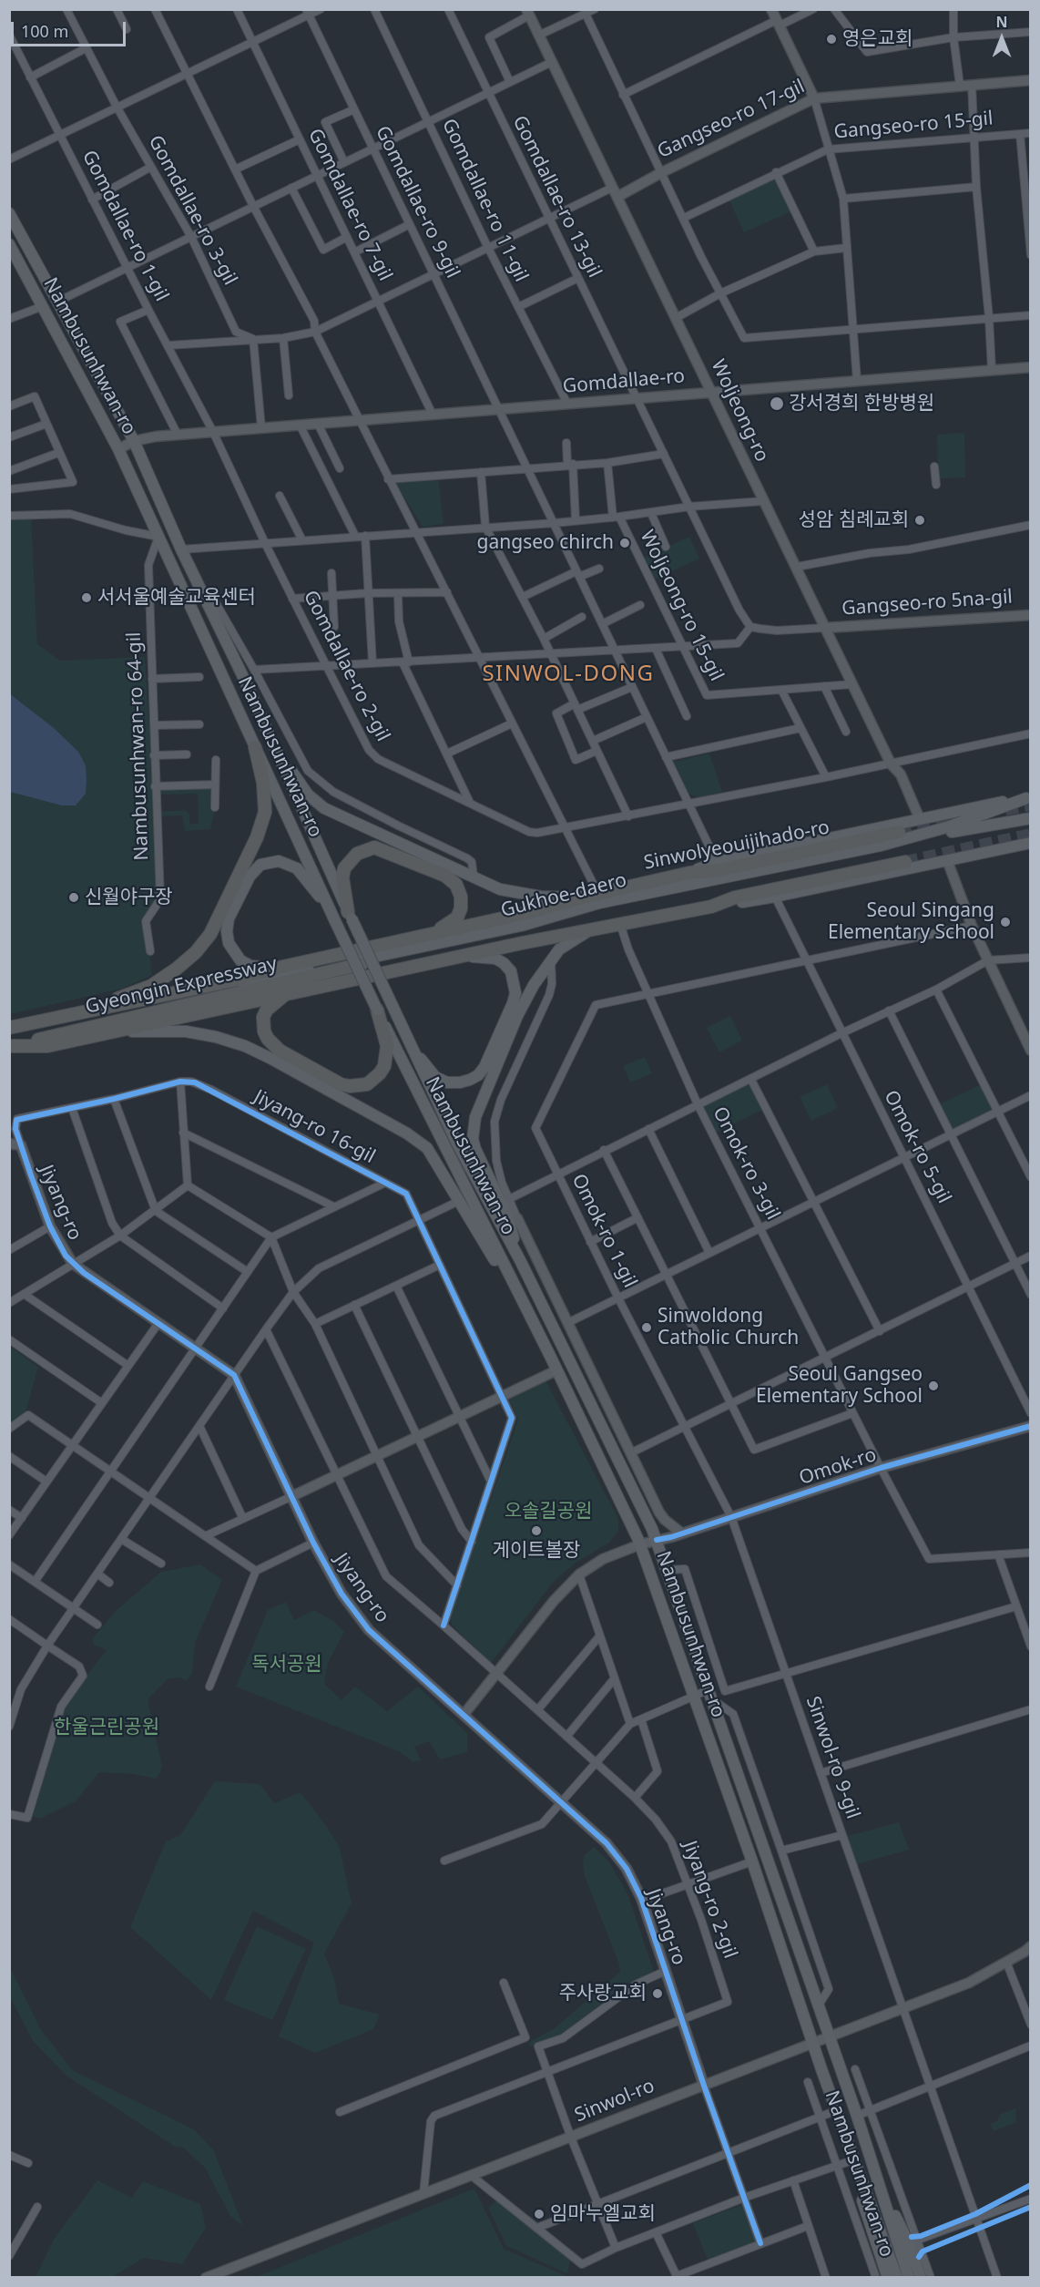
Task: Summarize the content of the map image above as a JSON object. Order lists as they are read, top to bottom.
{
  "streets": {
    "highway": ["Sinwolyeouijihado-ro", "Gyeongin Expressway"],
    "main road": ["Nambusunhwan-ro", "Gukhoe-daero"],
    "street": [
      "Gangseo-ro 17-gil",
      "Gangseo-ro 15-gil",
      "Gomdallae-ro 13-gil",
      "Gomdallae-ro 11-gil",
      "Gomdallae-ro 9-gil",
      "Gomdallae-ro 7-gil",
      "Gomdallae-ro 3-gil",
      "Gomdallae-ro 1-gil",
      "Gomdallae-ro",
      "Woljeong-ro",
      "Gangseo-ro 5na-gil",
      "Woljeong-ro 15-gil",
      "Gomdallae-ro 2-gil",
      "Nambusunhwan-ro 64-gil",
      "Jiyang-ro 16-gil",
      "Omok-ro 5-gil",
      "Omok-ro 3-gil",
      "Jiyang-ro",
      "Omok-ro 1-gil",
      "Omok-ro",
      "Sinwol-ro 9-gil",
      "Jiyang-ro 2-gil",
      "Sinwol-ro"
    ]
  },
  "crossings": [
    ["Gangseo-ro 17-gil", "Woljeong-ro"],
    ["Gomdallae-ro 13-gil", "Gomdallae-ro"],
    ["Gomdallae-ro 11-gil", "Gomdallae-ro"],
    ["Gomdallae-ro 9-gil", "Gomdallae-ro"],
    ["Gomdallae-ro 9-gil", "Gomdallae-ro 2-gil"],
    ["Gomdallae-ro 7-gil", "Gomdallae-ro"],
    ["Gomdallae-ro 1-gil", "Gomdallae-ro"],
    ["Gomdallae-ro 1-gil", "Gomdallae-ro 2-gil"],
    ["Nambusunhwan-ro", "Gomdallae-ro"],
    ["Nambusunhwan-ro", "Nambusunhwan-ro 64-gil"],
    ["Nambusunhwan-ro", "Omok-ro"],
    ["Nambusunhwan-ro", "Sinwol-ro"],
    ["Gomdallae-ro", "Woljeong-ro"],
    ["Gomdallae-ro", "Gomdallae-ro 2-gil"],
    ["Woljeong-ro", "Gangseo-ro 5na-gil"],
    ["Woljeong-ro", "Woljeong-ro 15-gil"],
    ["Woljeong-ro", "Gomdallae-ro 2-gil"],
    ["Sinwolyeouijihado-ro", "Gyeongin Expressway"],
    ["Gukhoe-daero", "Gyeongin Expressway"],
    ["Jiyang-ro 16-gil", "Jiyang-ro"],
    ["Jiyang-ro 16-gil", "Jiyang-ro 2-gil"],
    ["Omok-ro 3-gil", "Omok-ro 1-gil"],
    ["Omok-ro 3-gil", "Omok-ro"],
    ["Jiyang-ro", "Omok-ro"],
    ["Jiyang-ro", "Jiyang-ro 2-gil"],
    ["Jiyang-ro", "Sinwol-ro"],
    ["Omok-ro 1-gil", "Omok-ro"],
    ["Omok-ro 1-gil", "Sinwol-ro 9-gil"],
    ["Omok-ro", "Sinwol-ro 9-gil"],
    ["Omok-ro", "Jiyang-ro 2-gil"],
    ["Sinwol-ro 9-gil", "Sinwol-ro"]
  ],
  "districts": ["SINWOL-DONG"],
  "parks": ["오솔길공원", "독서공원", "한울근린공원"],
  "places": [
    "영은교회",
    "강서경희 한방병원",
    "성암 침례교회",
    "gangseo chirch",
    "서서울예술교육센터",
    "신월야구장",
    "Seoul Singang Elementary School",
    "Sinwoldong Catholic Church",
    "Seoul Gangseo Elementary School",
    "게이트볼장",
    "주사랑교회",
    "임마누엘교회"
  ],
  "scale_bar": "100 m",
  "north": "top"
}
